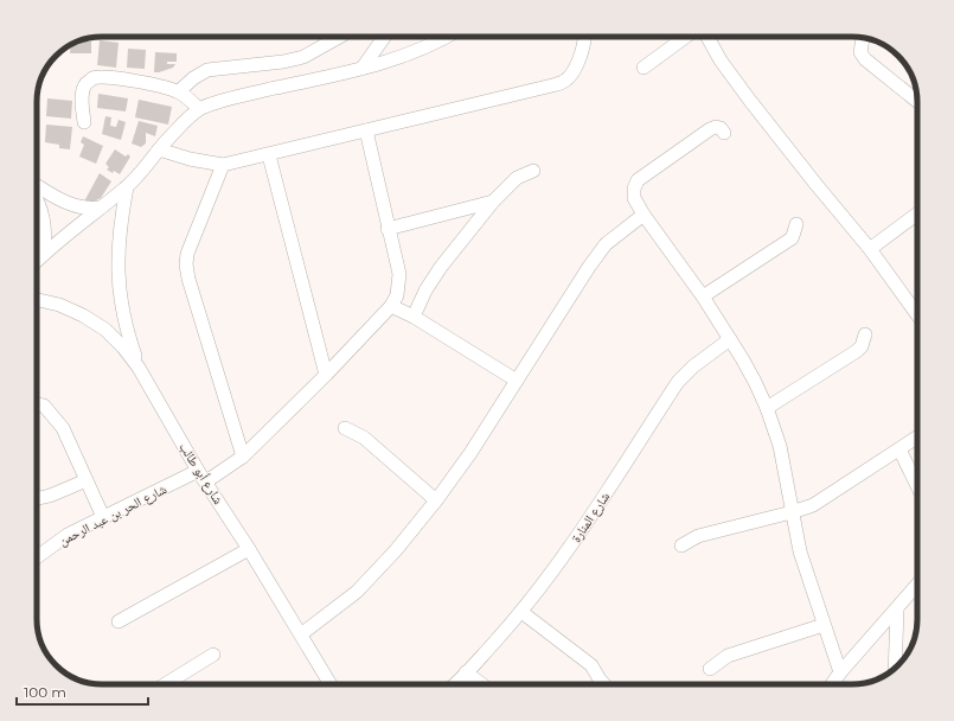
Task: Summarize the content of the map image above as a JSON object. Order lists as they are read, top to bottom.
{
  "streets": {
    "street": ["شارع أبو طالب", "شارع الحر بن عبد الرحمن", "شارع المنارة"]
  },
  "crossings": [
    ["شارع أبو طالب", "شارع الحر بن عبد الرحمن"]
  ],
  "scale_bar": "100 m"
}
